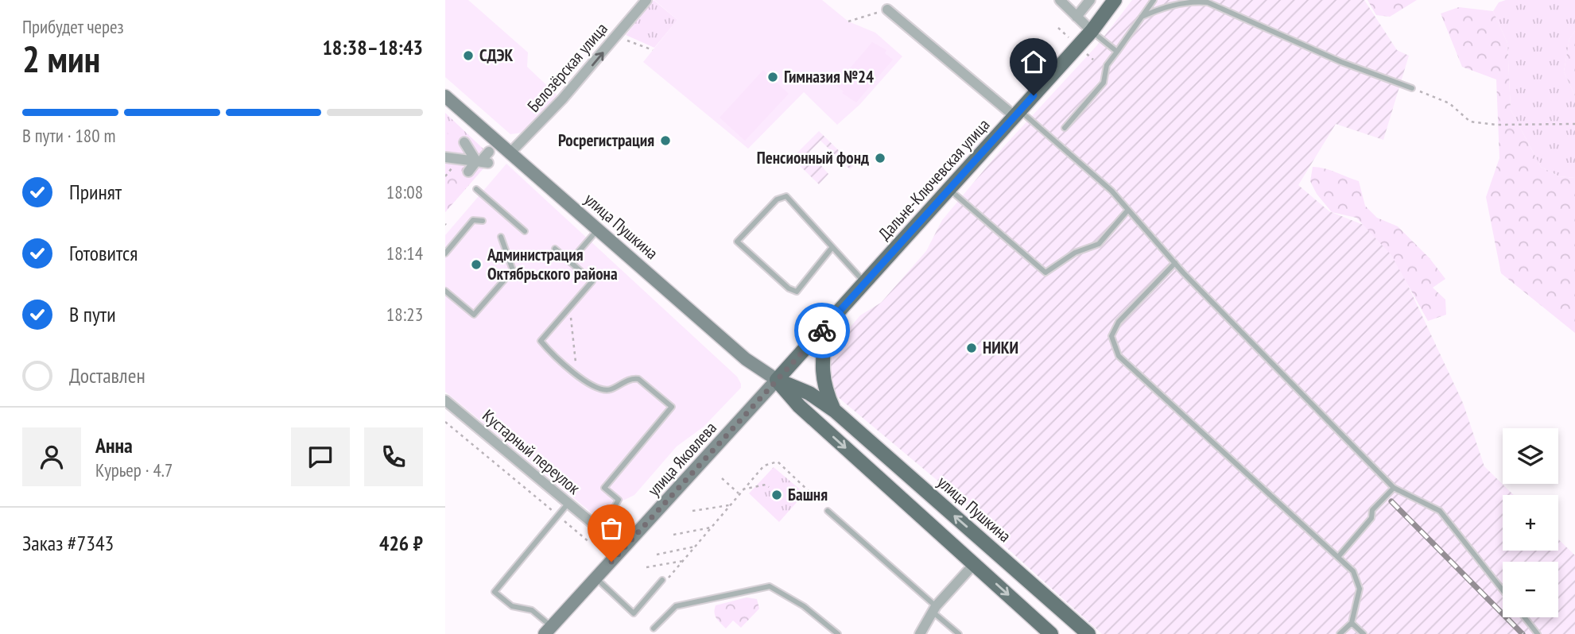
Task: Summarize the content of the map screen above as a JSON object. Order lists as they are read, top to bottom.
{
  "streets": {
    "main road": ["Дальне-Ключевская улица", "улица Пушкина", "улица Яковлева"],
    "street": ["Белозёрская улица", "Кустарный переулок"]
  },
  "crossings": [
    ["Белозёрская улица", "улица Пушкина"],
    ["Дальне-Ключевская улица", "улица Пушкина"],
    ["Дальне-Ключевская улица", "улица Яковлева"],
    ["улица Пушкина", "улица Яковлева"],
    ["Кустарный переулок", "улица Яковлева"]
  ],
  "one_way": ["Белозёрская улица"],
  "places": [
    "СДЭК",
    "Гимназия №24",
    "Росрегистрация",
    "Пенсионный фонд",
    "Администрация Октябрьского района",
    "НИКИ",
    "Башня"
  ],
  "page": {
    "heading": ["2 мин", "Прибудет через", "18:38–18:43"],
    "panel": [
      "Анна",
      "Курьер · 4.7",
      "Заказ #7343",
      "426 ₽"
    ],
    "bar": "В пути · 180 m",
    "list": [
      ["Принят", "18:08"],
      ["Готовится", "18:14"],
      ["В пути", "18:23"],
      "Доставлен"
    ],
    "map_buttons": ["+", "−"]
  }
}
